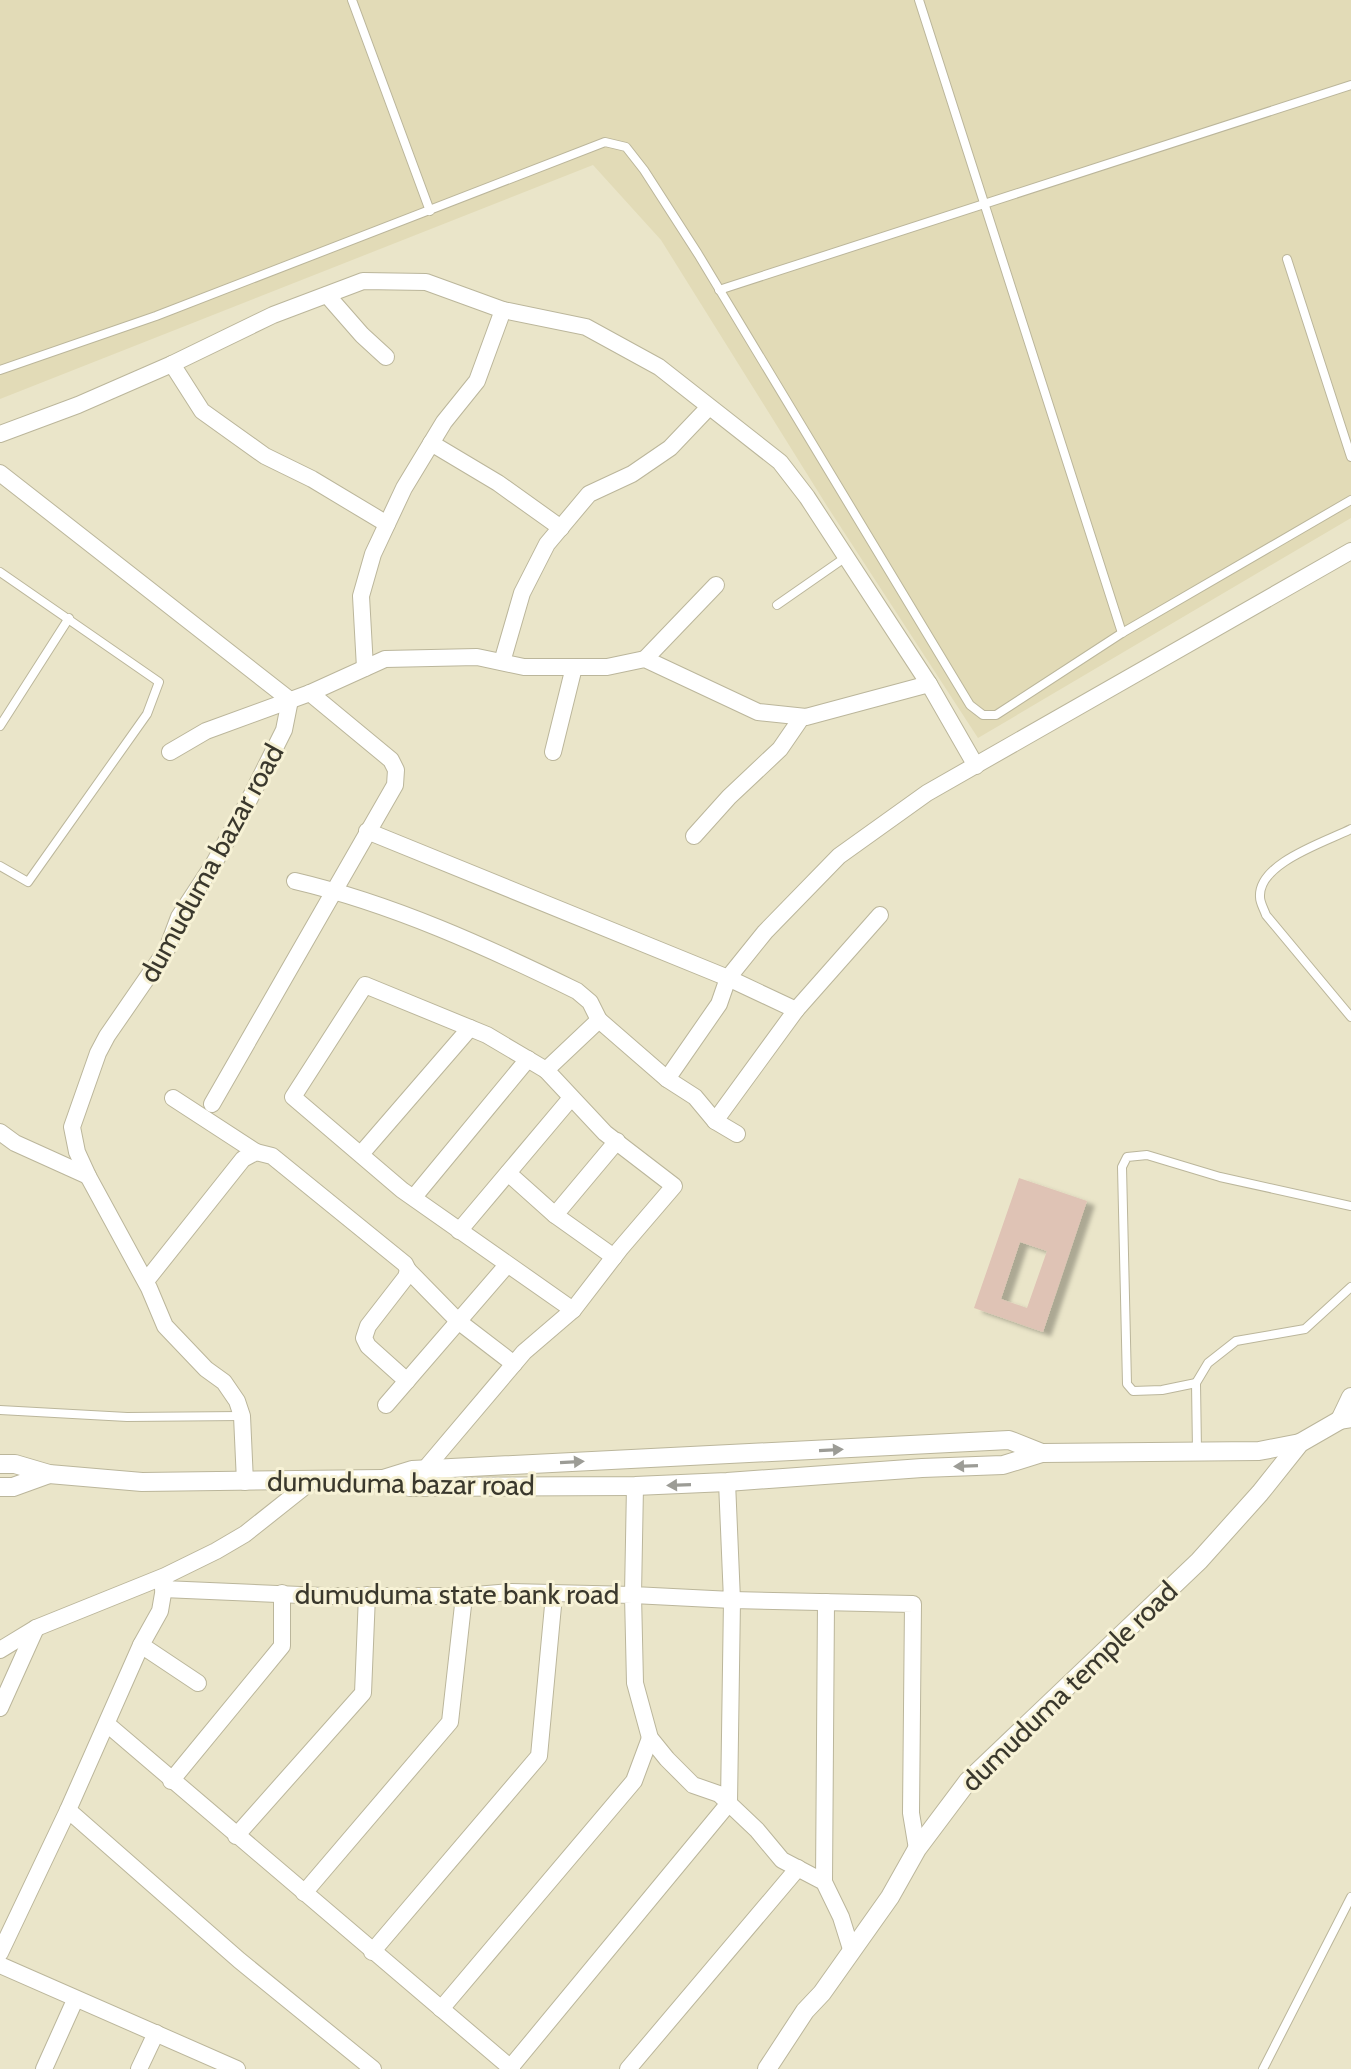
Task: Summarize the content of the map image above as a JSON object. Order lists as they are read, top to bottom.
{
  "streets": {
    "street": ["dumuduma bazar road", "dumuduma state bank road", "dumuduma temple road"]
  },
  "crossings": [
    ["dumuduma bazar road", "dumuduma temple road"]
  ]
}
